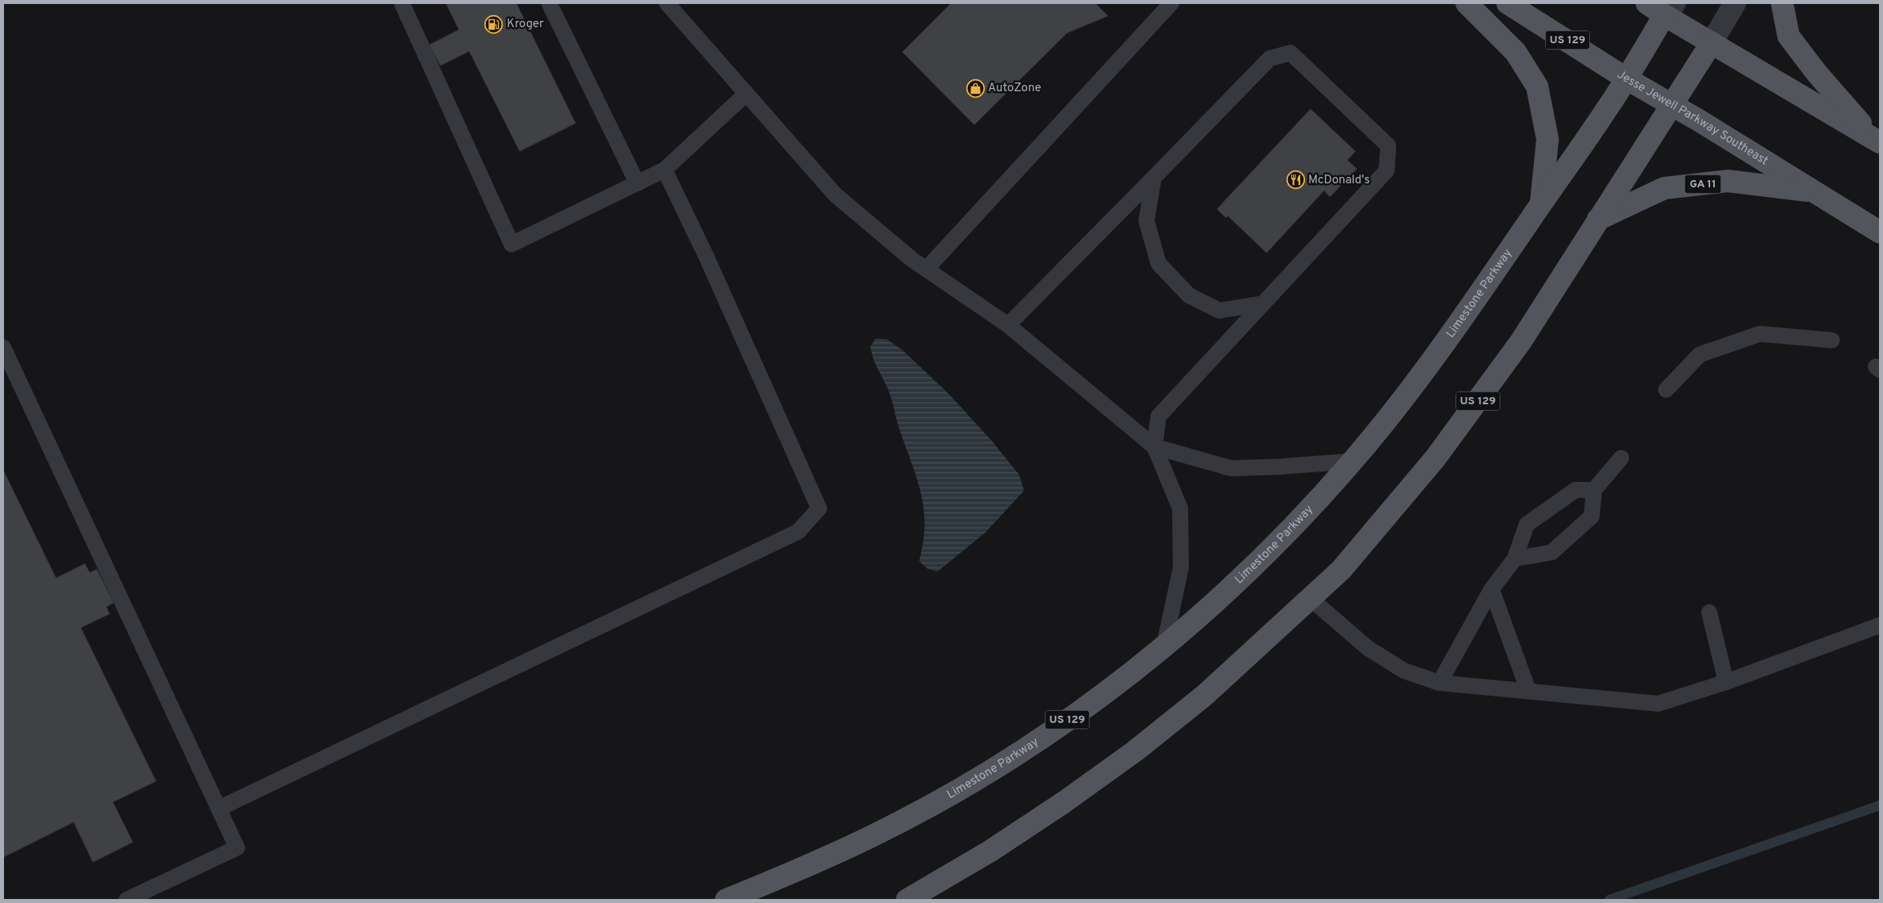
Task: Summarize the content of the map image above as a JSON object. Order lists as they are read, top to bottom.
{
  "streets": {
    "main road": [
      "US 129",
      "Jesse Jewell Parkway Southeast",
      "GA 11",
      "Limestone Parkway"
    ]
  },
  "crossings": [
    ["US 129", "Jesse Jewell Parkway Southeast"],
    ["US 129", "GA 11"],
    ["US 129", "Limestone Parkway"],
    ["Jesse Jewell Parkway Southeast", "GA 11"],
    ["Jesse Jewell Parkway Southeast", "Limestone Parkway"]
  ],
  "places": {
    "fuel station": ["Kroger"],
    "shop": ["AutoZone"],
    "restaurant": ["McDonald's"]
  }
}
